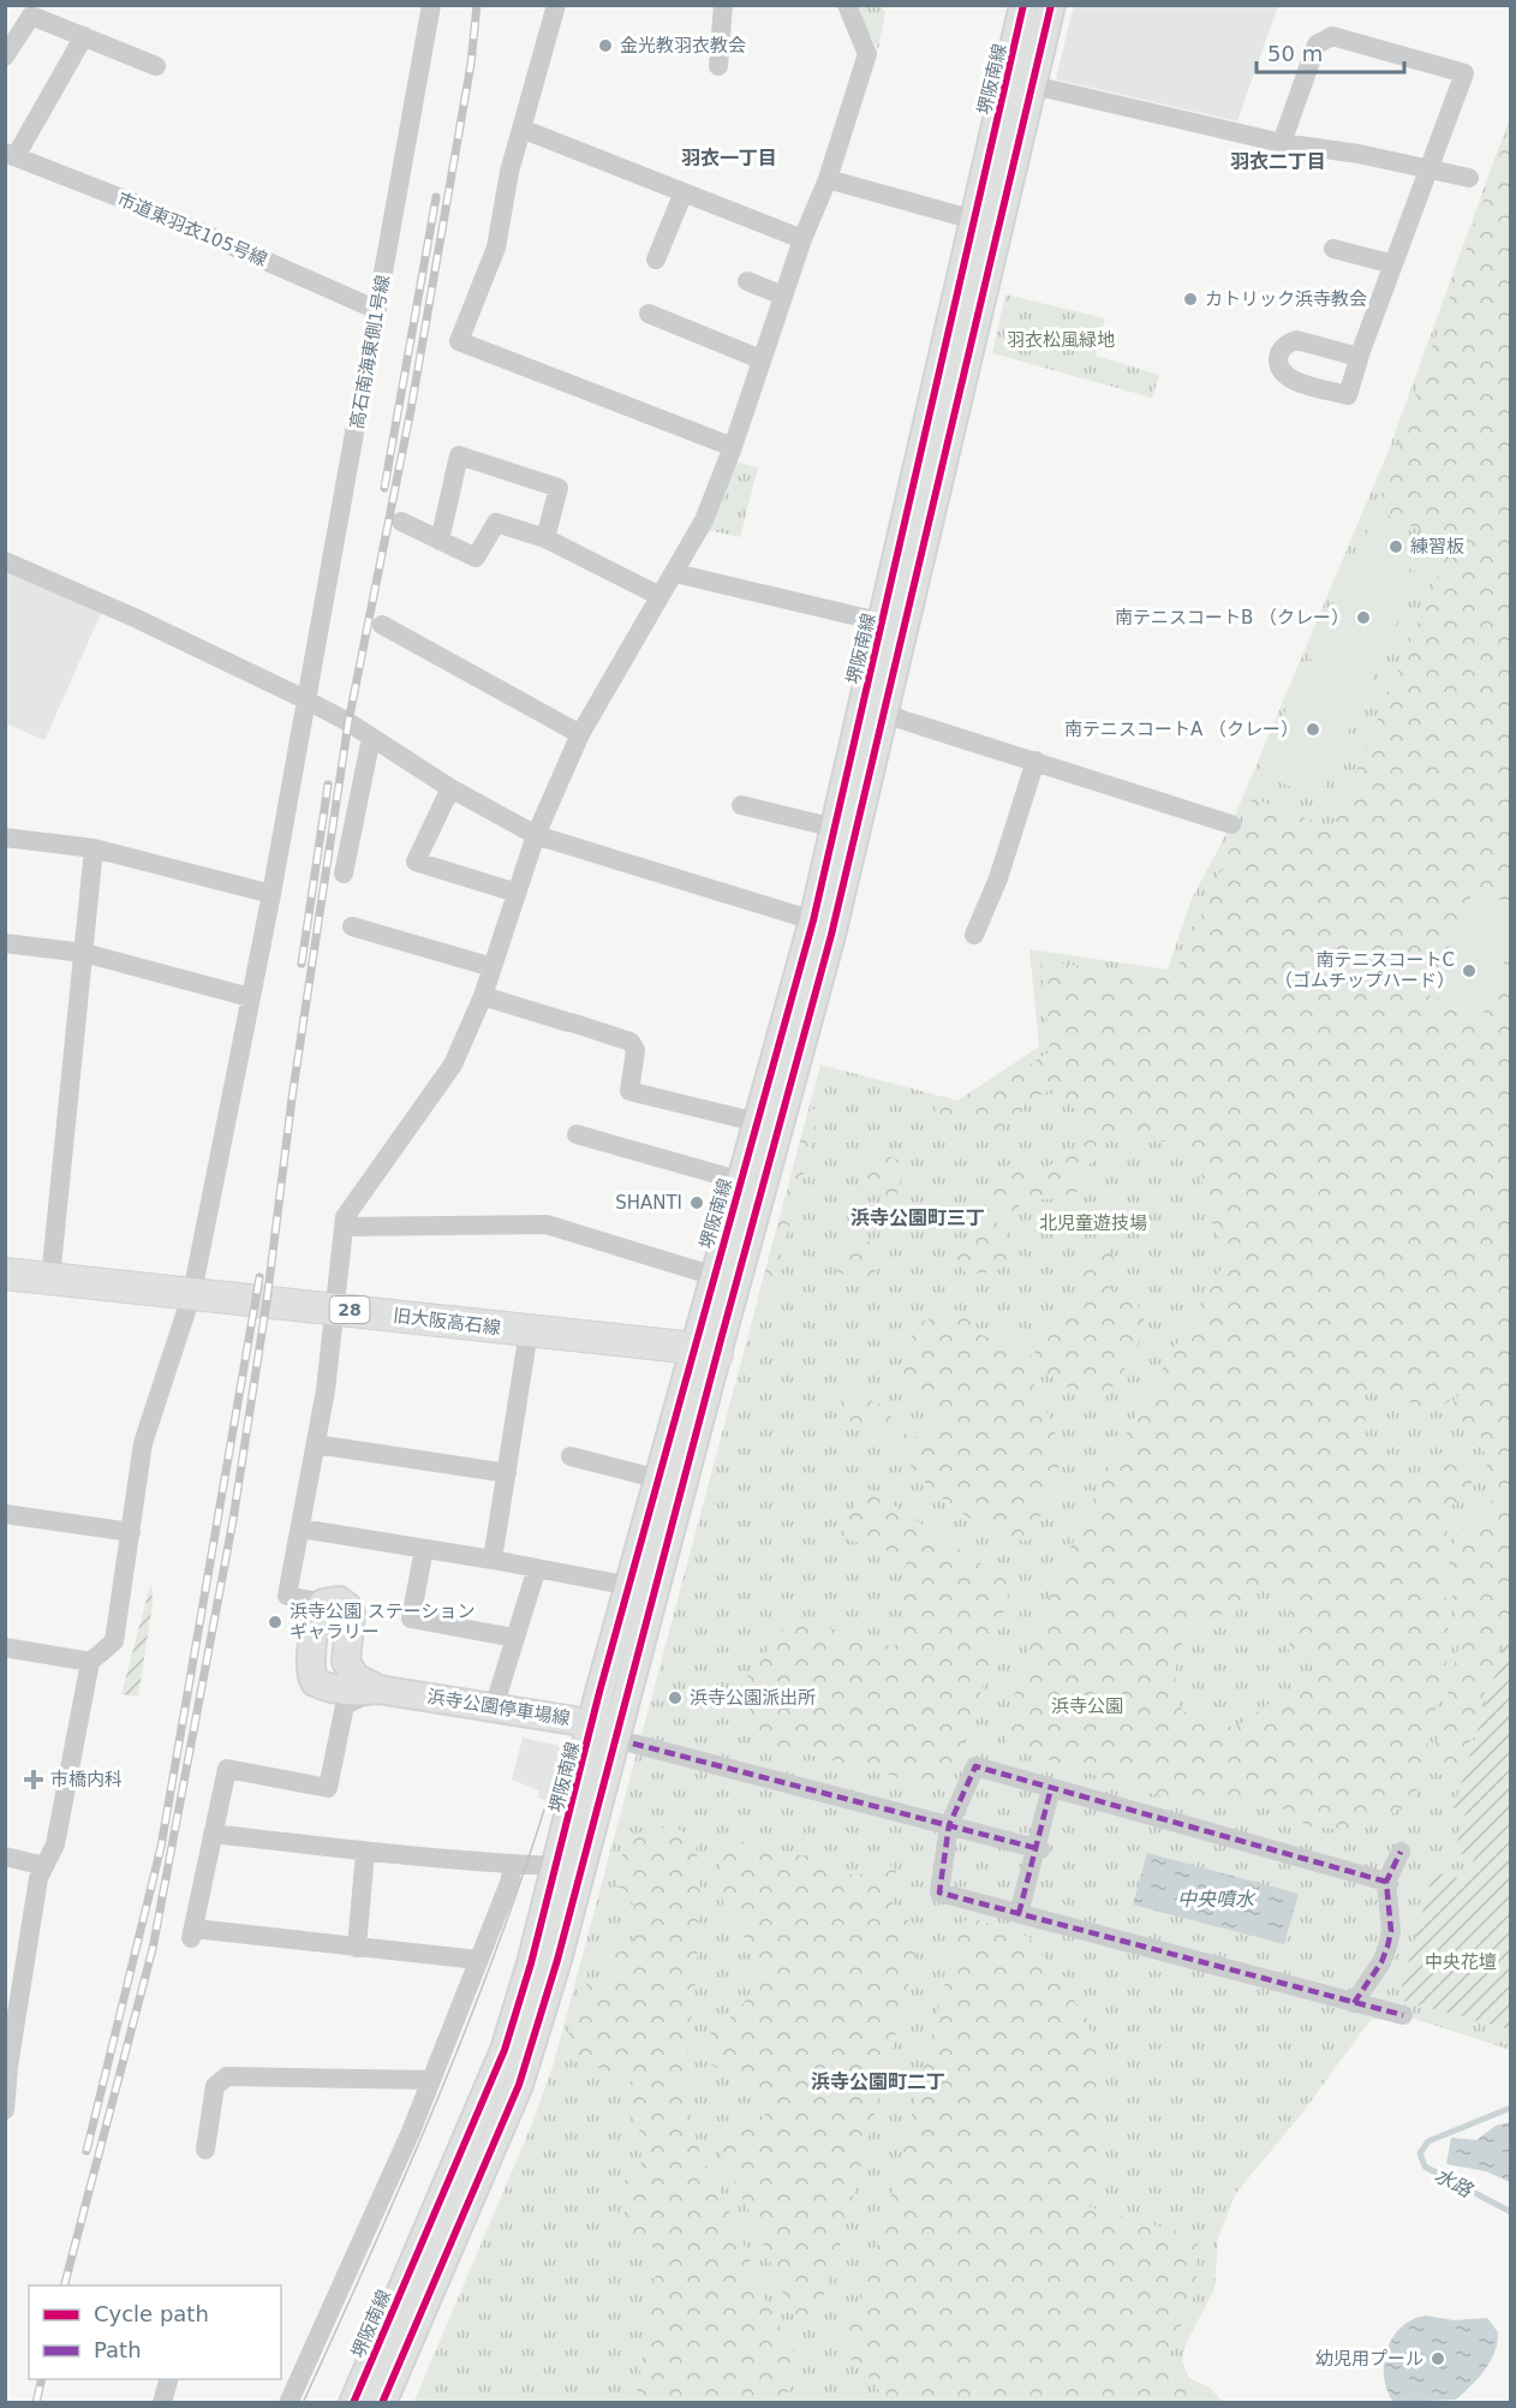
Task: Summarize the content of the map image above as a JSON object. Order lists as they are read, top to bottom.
{
  "streets": {
    "main road": [
      "堺阪南線",
      "28",
      "旧大阪高石線",
      "浜寺公園停車場線"
    ],
    "street": ["市道東羽衣105号線", "高石南海東側1号線"]
  },
  "crossings": [
    ["堺阪南線", "旧大阪高石線"],
    ["堺阪南線", "浜寺公園停車場線"],
    ["市道東羽衣105号線", "高石南海東側1号線"],
    ["高石南海東側1号線", "旧大阪高石線"]
  ],
  "districts": [
    "羽衣一丁目",
    "羽衣二丁目",
    "浜寺公園町三丁",
    "浜寺公園町二丁"
  ],
  "water": ["中央噴水", "水路"],
  "parks": [
    "羽衣松風緑地",
    "北児童遊技場",
    "浜寺公園",
    "中央花壇"
  ],
  "places": {
    "other": [
      "金光教羽衣教会",
      "カトリック浜寺教会",
      "練習板",
      "南テニスコートB （クレー）",
      "南テニスコートA （クレー）",
      "南テニスコートC （ゴムチップハード）",
      "SHANTI",
      "浜寺公園 ステーション ギャラリー",
      "浜寺公園派出所",
      "幼児用プール"
    ],
    "health": ["市橋内科"]
  },
  "legend": ["Cycle path", "Path"],
  "scale_bar": "50 m"
}
